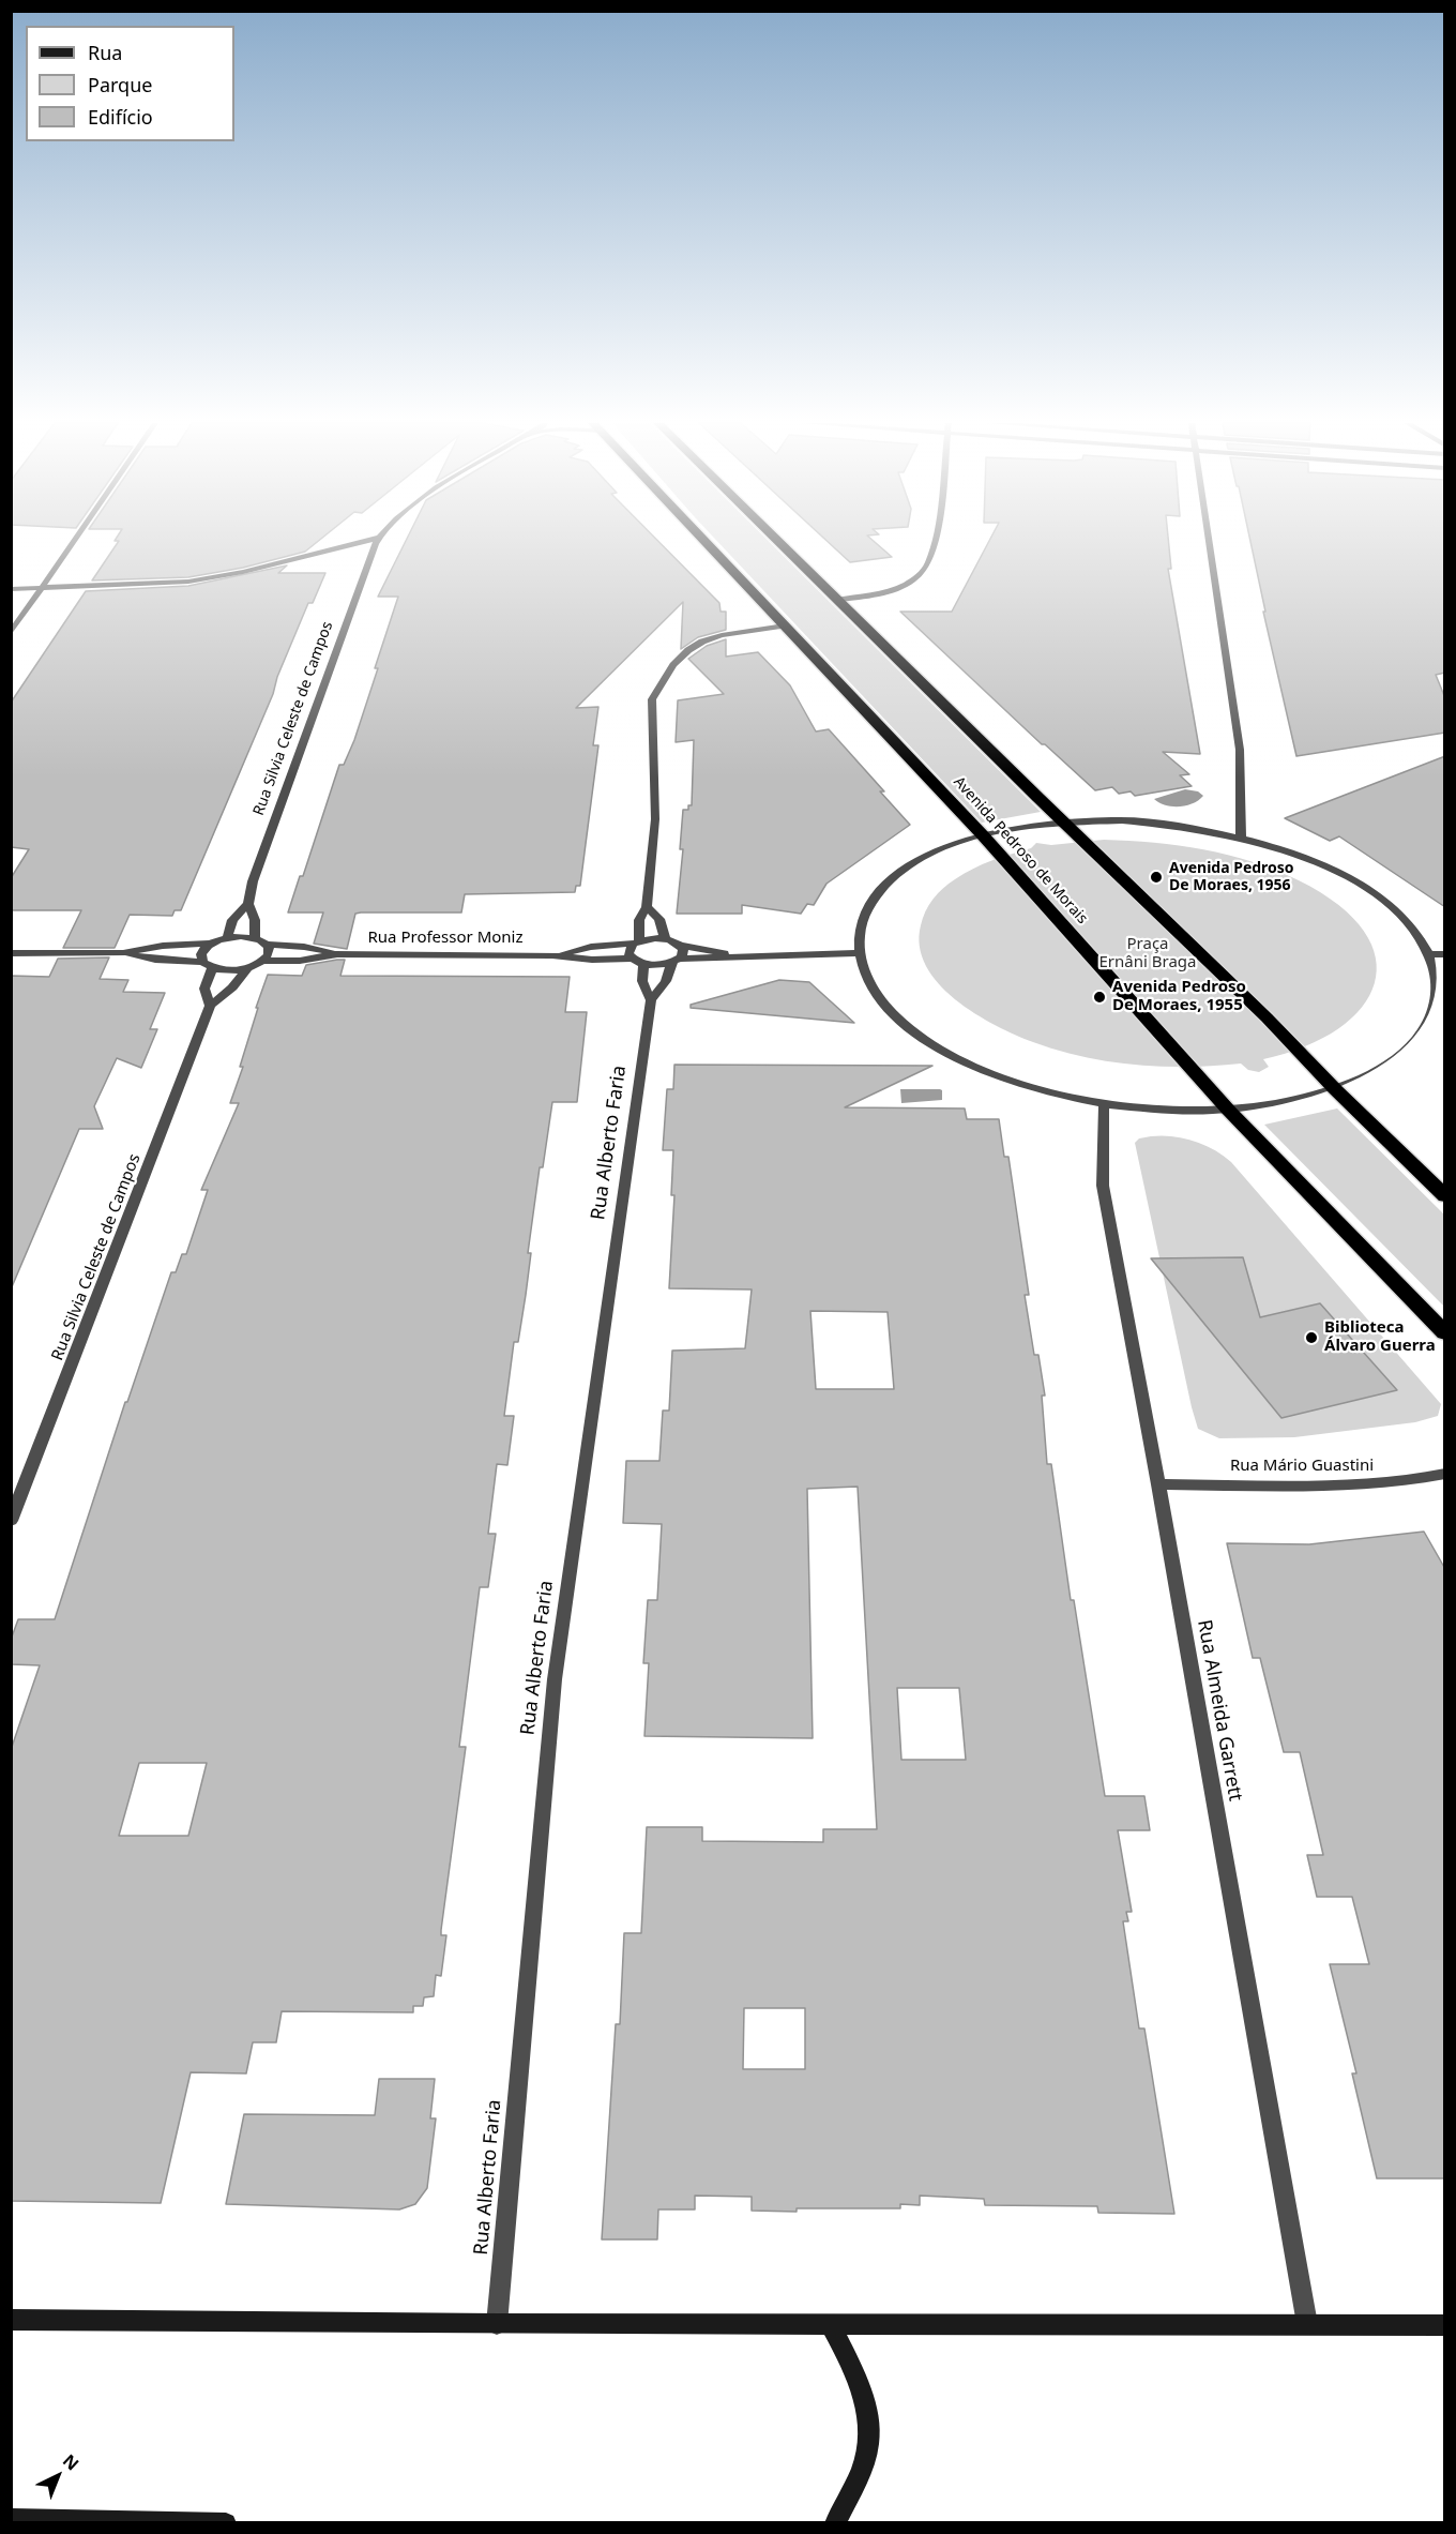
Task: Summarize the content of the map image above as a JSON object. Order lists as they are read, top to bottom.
{
  "streets": {
    "highway": ["Avenida Pedroso de Morais"],
    "street": [
      "Rua Silvia Celeste de Campos",
      "Rua Professor Moniz",
      "Rua Alberto Faria",
      "Rua Mário Guastini",
      "Rua Almeida Garrett"
    ]
  },
  "crossings": [
    ["Rua Mário Guastini", "Rua Almeida Garrett"]
  ],
  "parks": ["Praça Ernâni Braga"],
  "places": ["Avenida Pedroso De Moraes, 1956", "Avenida Pedroso De Moraes, 1955", "Biblioteca Álvaro Guerra"],
  "legend": ["Rua", "Parque", "Edifício"],
  "north": "top right"
}
